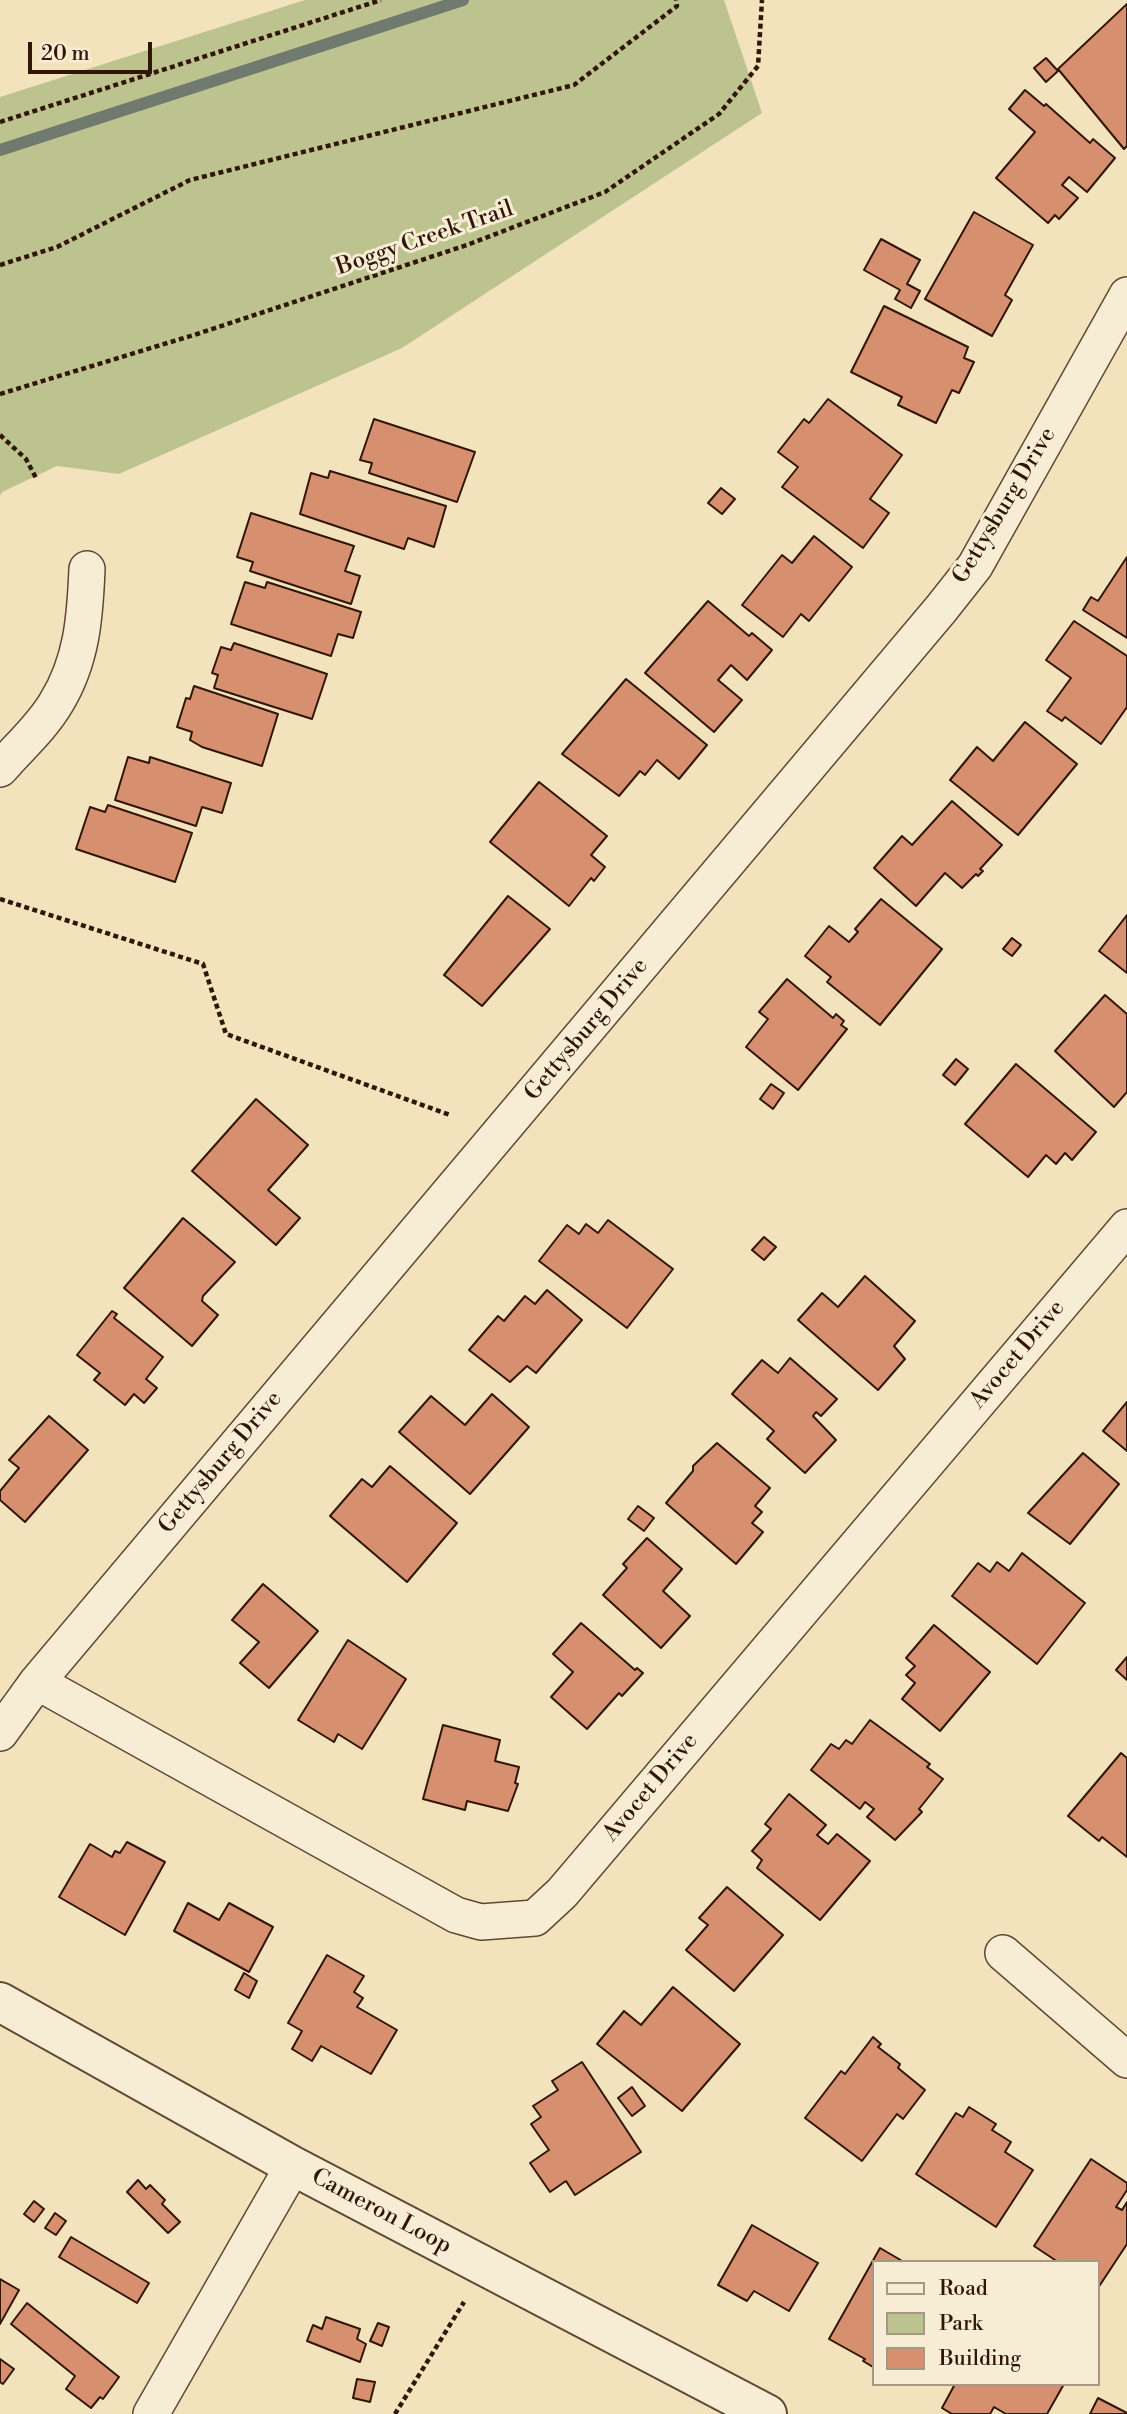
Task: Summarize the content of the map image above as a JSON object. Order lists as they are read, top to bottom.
{
  "streets": {
    "street": ["Gettysburg Drive", "Avocet Drive", "Cameron Loop"],
    "path": ["Boggy Creek Trail"]
  },
  "crossings": [
    ["Gettysburg Drive", "Avocet Drive"]
  ],
  "legend": ["Road", "Park", "Building"],
  "scale_bar": "20 m"
}
